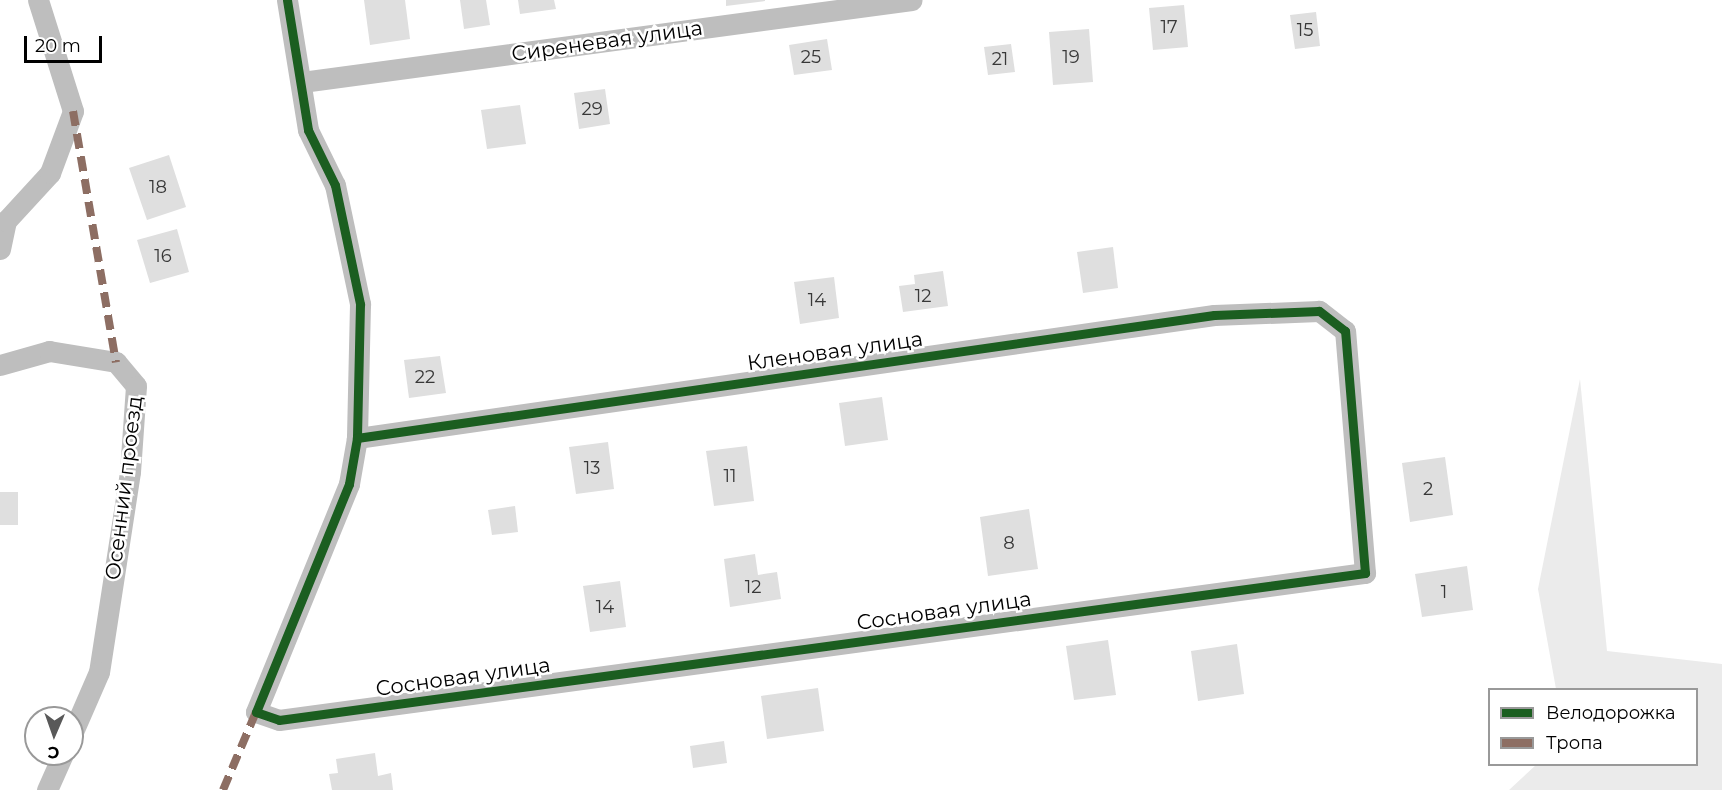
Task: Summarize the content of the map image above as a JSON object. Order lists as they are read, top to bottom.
{
  "streets": {
    "street": [
      "Сиреневая улица",
      "Кленовая улица",
      "Осенний проезд",
      "Сосновая улица"
    ]
  },
  "crossings": [
    ["Кленовая улица", "Сосновая улица"]
  ],
  "house_numbers": [
    "17",
    "15",
    "25",
    "19",
    "21",
    "29",
    "18",
    "16",
    "12",
    "14",
    "22",
    "13",
    "11",
    "2",
    "8",
    "12",
    "1",
    "14"
  ],
  "legend": ["Велодорожка", "Тропа"],
  "scale_bar": "20 m",
  "north": "bottom"
}
